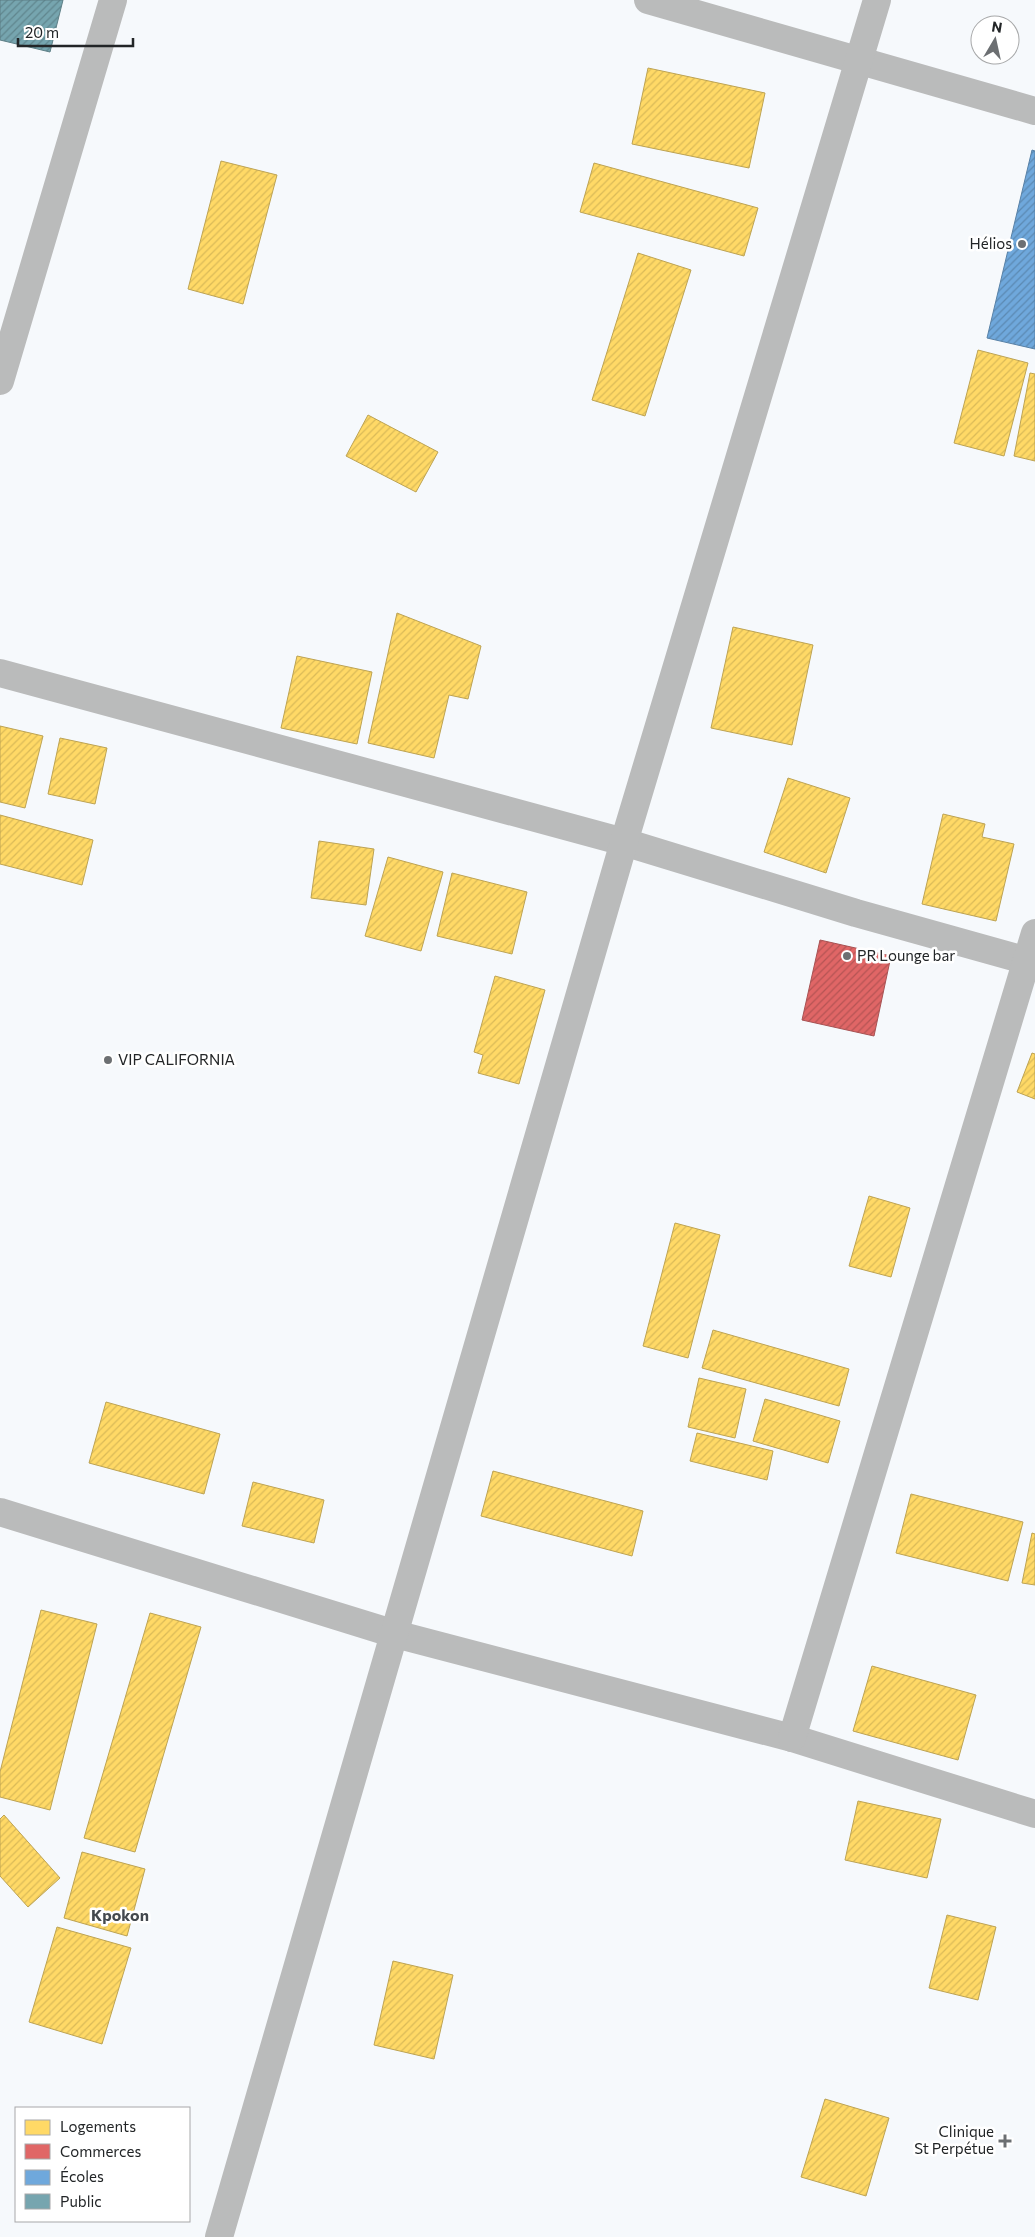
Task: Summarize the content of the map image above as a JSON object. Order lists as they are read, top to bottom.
{
  "districts": ["Kpokon"],
  "places": {
    "other": ["Hélios", "PR Lounge bar", "VIP CALIFORNIA"],
    "health": ["Clinique St Perpétue"]
  },
  "legend": [
    "Logements",
    "Commerces",
    "Écoles",
    "Public"
  ],
  "scale_bar": "20 m",
  "north": "top"
}
